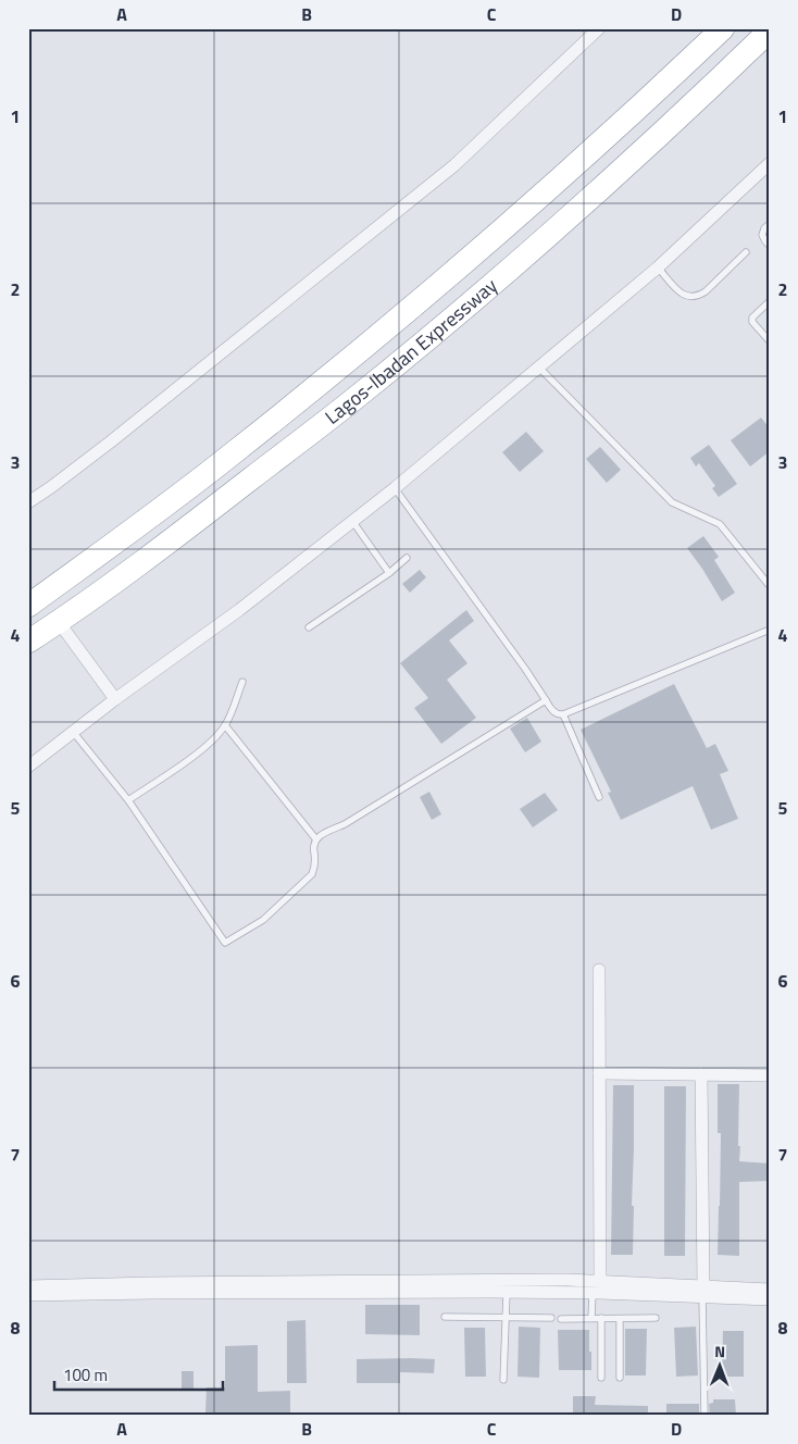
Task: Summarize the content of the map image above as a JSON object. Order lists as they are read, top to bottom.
{
  "streets": {
    "highway": ["Lagos-Ibadan Expressway"]
  },
  "scale_bar": "100 m",
  "north": "top",
  "grid": {
    "columns": [
      "A",
      "B",
      "C",
      "D"
    ],
    "rows": [
      "1",
      "2",
      "3",
      "4",
      "5",
      "6",
      "7",
      "8"
    ]
  }
}
